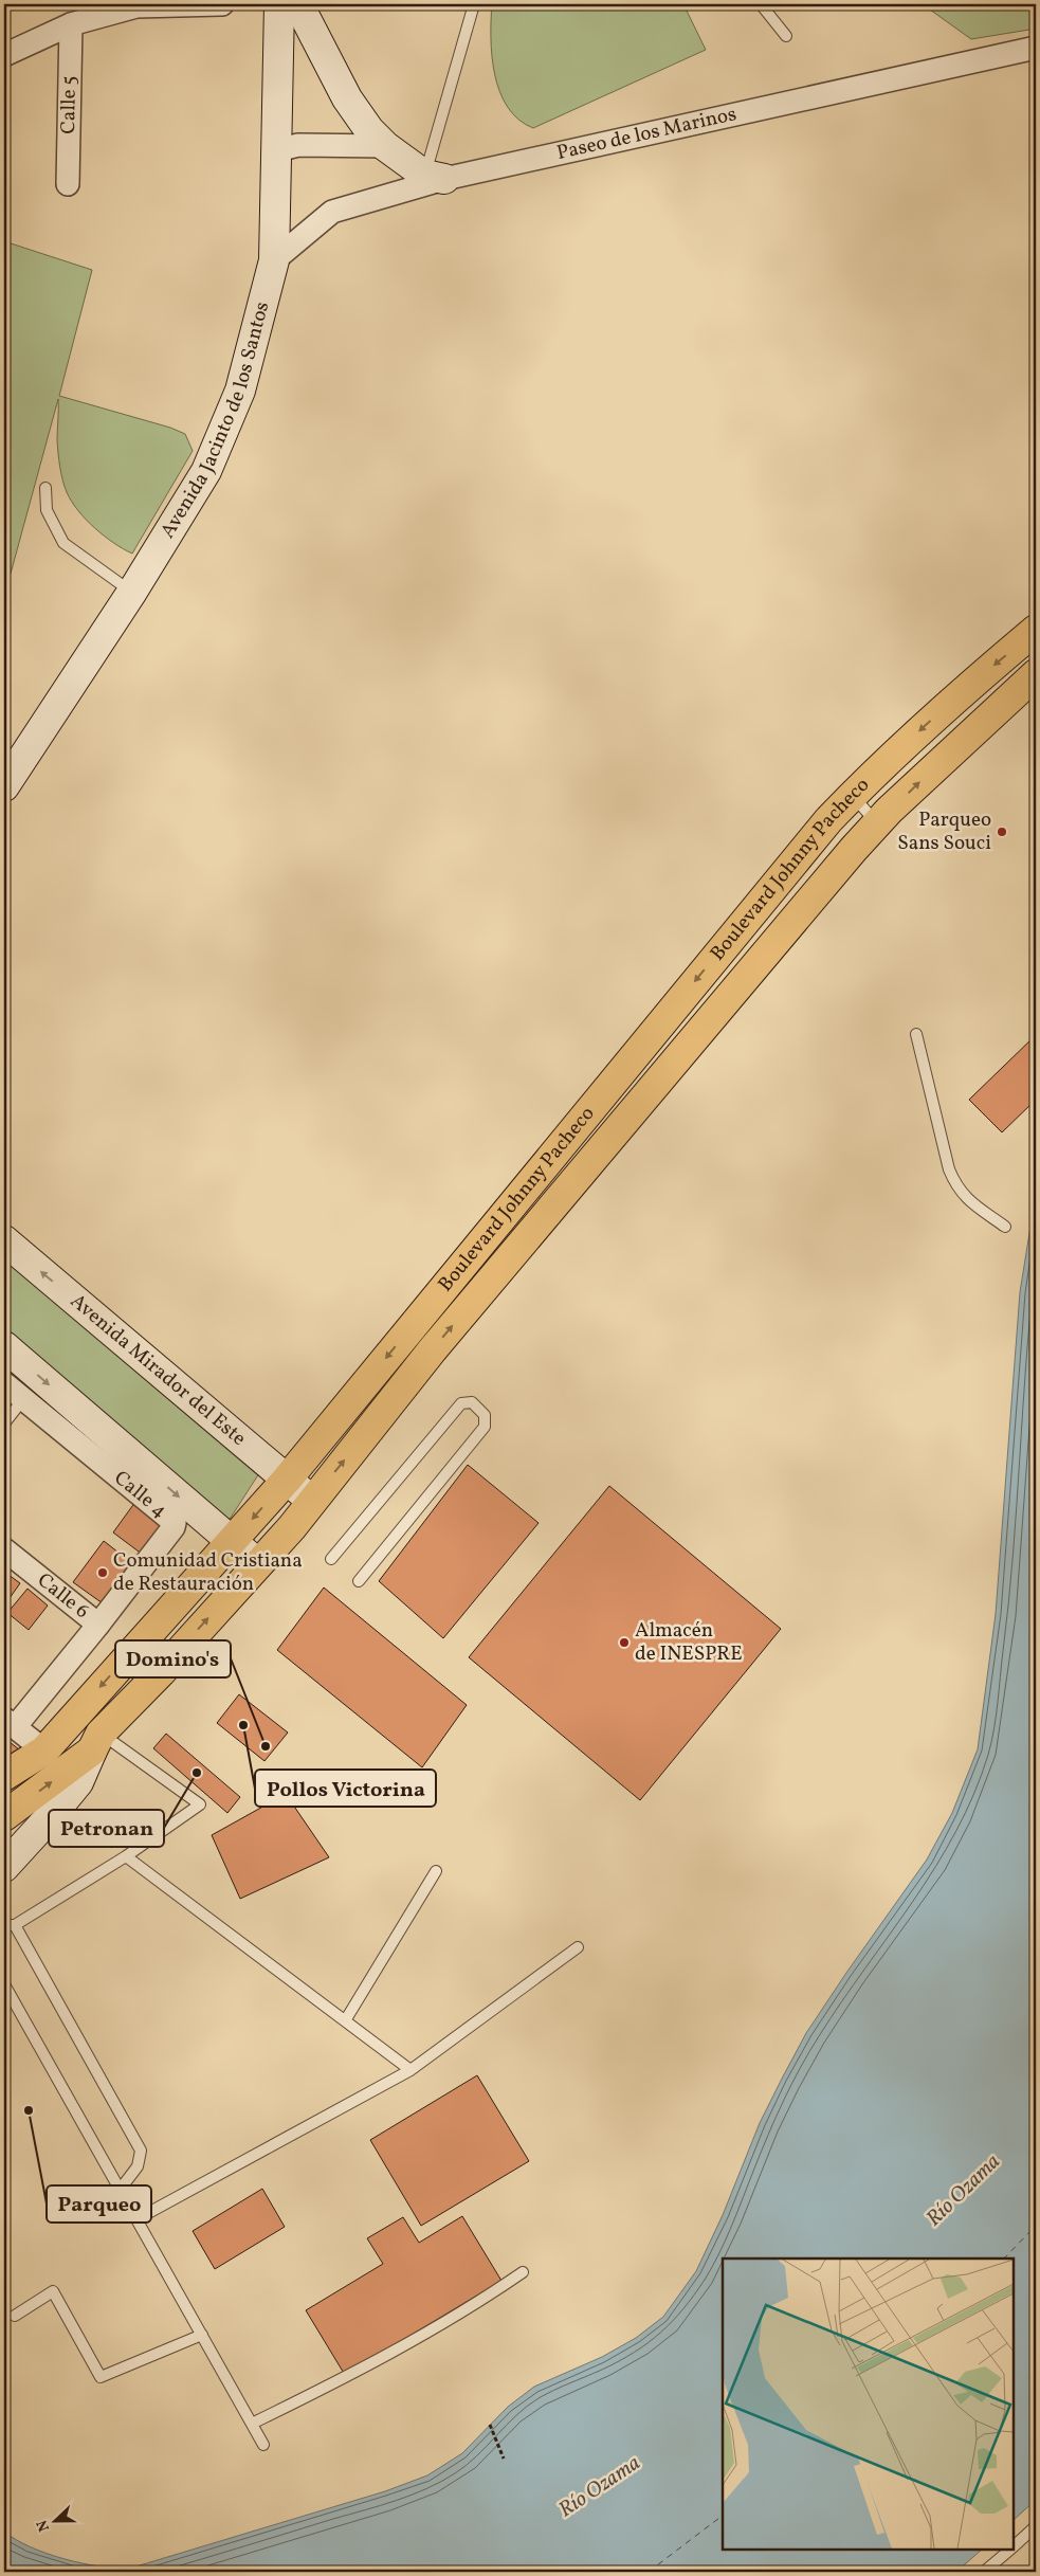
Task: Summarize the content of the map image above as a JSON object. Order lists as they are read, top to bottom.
{
  "streets": {
    "main road": ["Avenida Jacinto de los Santos", "Boulevard Johnny Pacheco", "Avenida Mirador del Este"],
    "street": [
      "Calle 5",
      "Paseo de los Marinos",
      "Calle 4",
      "Calle 6"
    ]
  },
  "crossings": [
    ["Paseo de los Marinos", "Avenida Jacinto de los Santos"],
    ["Boulevard Johnny Pacheco", "Avenida Mirador del Este"],
    ["Calle 4", "Calle 6"]
  ],
  "water": ["Río Ozama"],
  "places": [
    "Parqueo Sans Souci",
    "Comunidad Cristiana de Restauración",
    "Almacén de INESPRE",
    "Pollos Victorina",
    "Domino's",
    "Petronan",
    "Parqueo"
  ],
  "north": "left"
}
